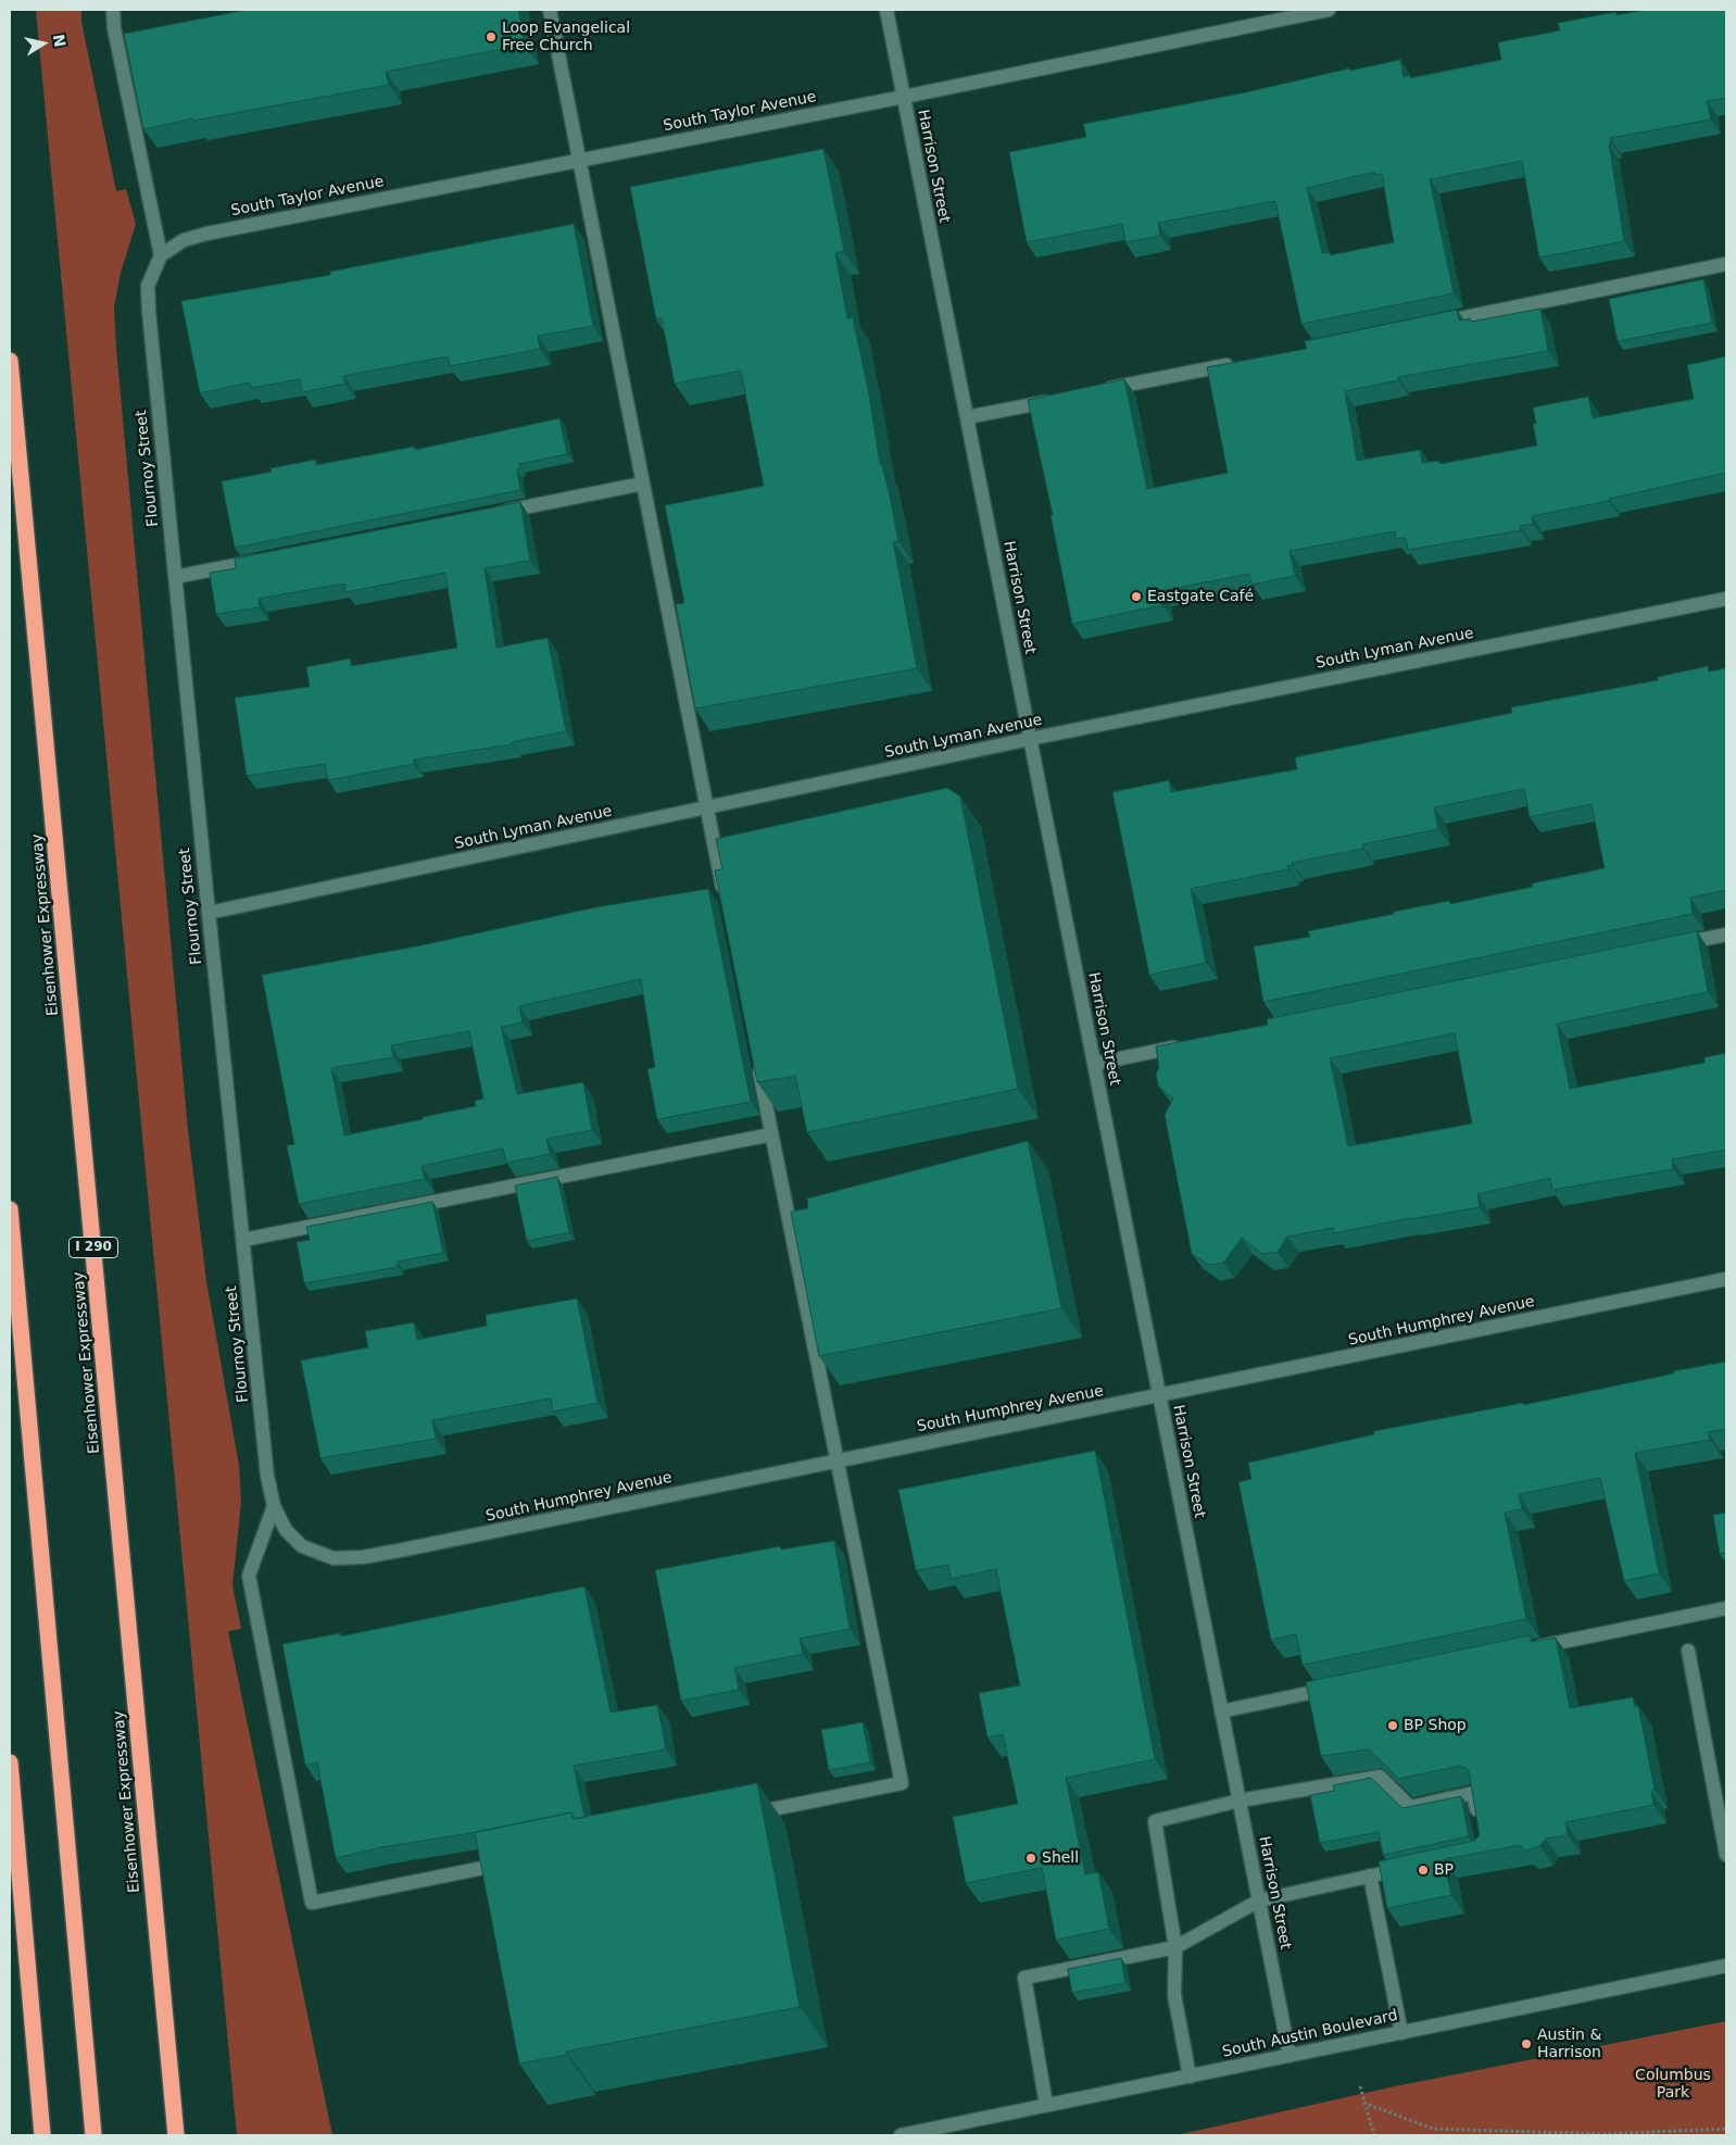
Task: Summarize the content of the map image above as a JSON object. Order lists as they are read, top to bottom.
{
  "streets": {
    "highway": ["Eisenhower Expressway", "I 290"],
    "street": [
      "South Taylor Avenue",
      "Harrison Street",
      "Flournoy Street",
      "South Lyman Avenue",
      "South Humphrey Avenue",
      "South Austin Boulevard"
    ]
  },
  "crossings": [
    ["South Taylor Avenue", "Harrison Street"],
    ["South Taylor Avenue", "Flournoy Street"],
    ["Harrison Street", "South Lyman Avenue"],
    ["Harrison Street", "South Humphrey Avenue"],
    ["Harrison Street", "South Austin Boulevard"],
    ["Flournoy Street", "South Lyman Avenue"],
    ["Flournoy Street", "South Humphrey Avenue"]
  ],
  "parks": ["Columbus Park"],
  "places": [
    "Loop Evangelical Free Church",
    "Eastgate Café",
    "BP Shop",
    "Shell",
    "BP",
    "Austin & Harrison"
  ],
  "north": "right"
}
